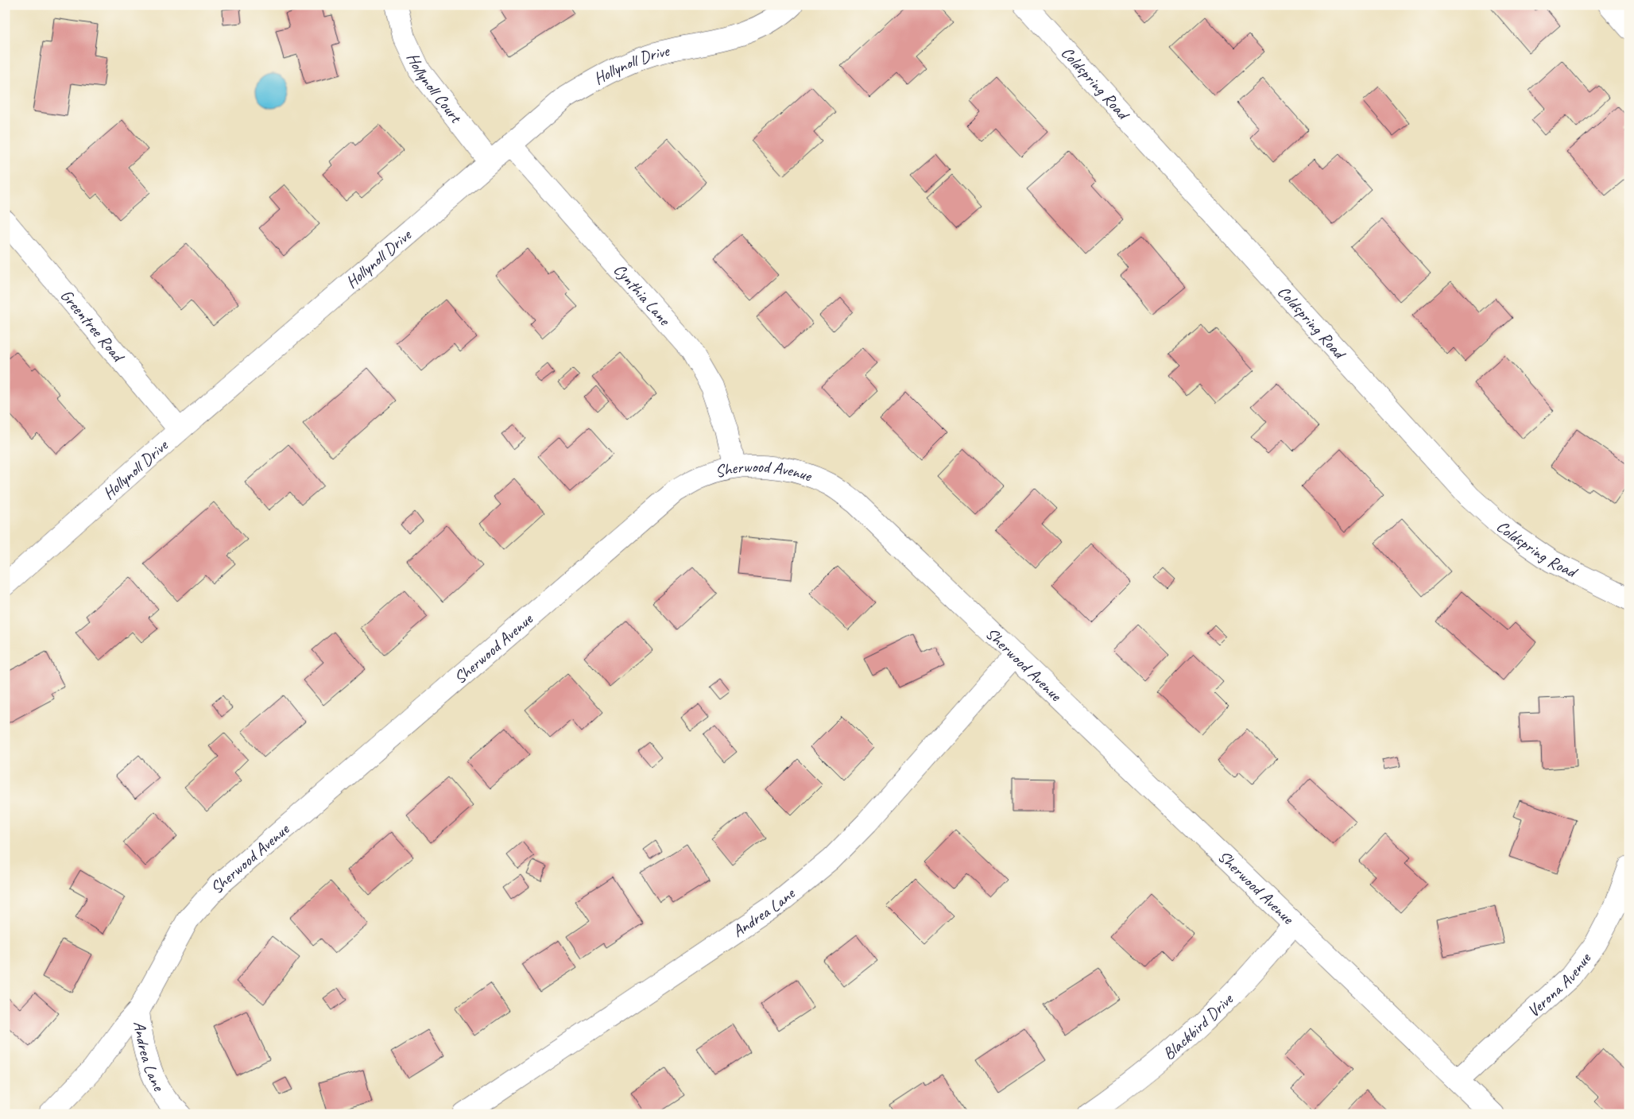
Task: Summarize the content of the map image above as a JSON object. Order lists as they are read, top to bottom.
{
  "streets": {
    "street": [
      "Hollynoll Drive",
      "Coldspring Road",
      "Hollynoll Court",
      "Cynthia Lane",
      "Greentree Road",
      "Sherwood Avenue",
      "Andrea Lane",
      "Verona Avenue",
      "Blackbird Drive"
    ]
  },
  "crossings": [
    ["Hollynoll Drive", "Hollynoll Court"],
    ["Hollynoll Drive", "Cynthia Lane"],
    ["Hollynoll Drive", "Greentree Road"],
    ["Cynthia Lane", "Sherwood Avenue"],
    ["Sherwood Avenue", "Andrea Lane"],
    ["Sherwood Avenue", "Verona Avenue"],
    ["Sherwood Avenue", "Blackbird Drive"]
  ]
}
